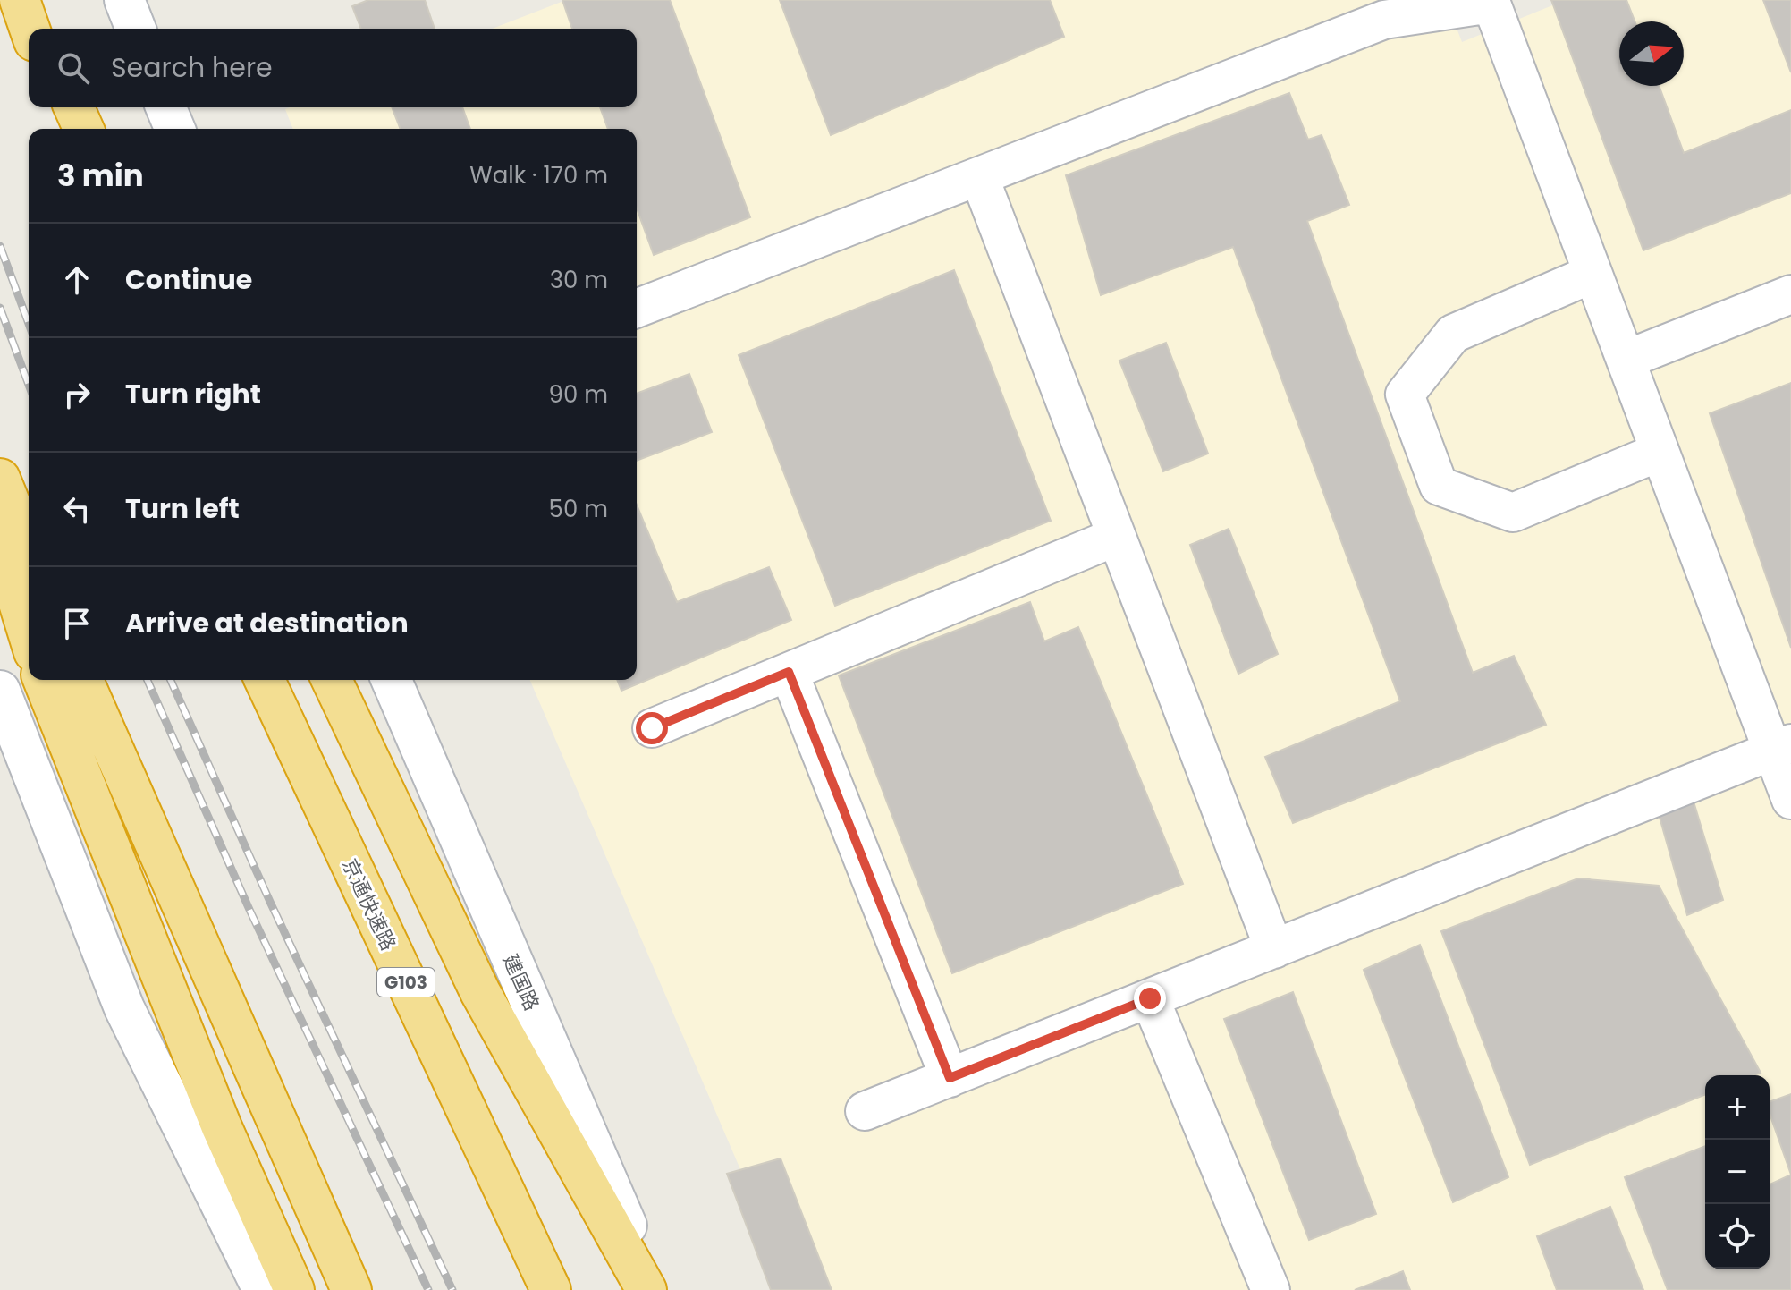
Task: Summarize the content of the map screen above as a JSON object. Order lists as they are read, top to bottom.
{
  "streets": {
    "highway": ["京通快速路", "G103"],
    "main road": ["建国路"]
  },
  "north": "right",
  "page": {
    "search": "Search here",
    "heading": ["3 min", "Walk · 170 m"],
    "list": [
      ["Continue", "30 m"],
      ["Turn right", "90 m"],
      ["Turn left", "50 m"],
      "Arrive at destination"
    ],
    "map_buttons": ["+", "−"]
  }
}
